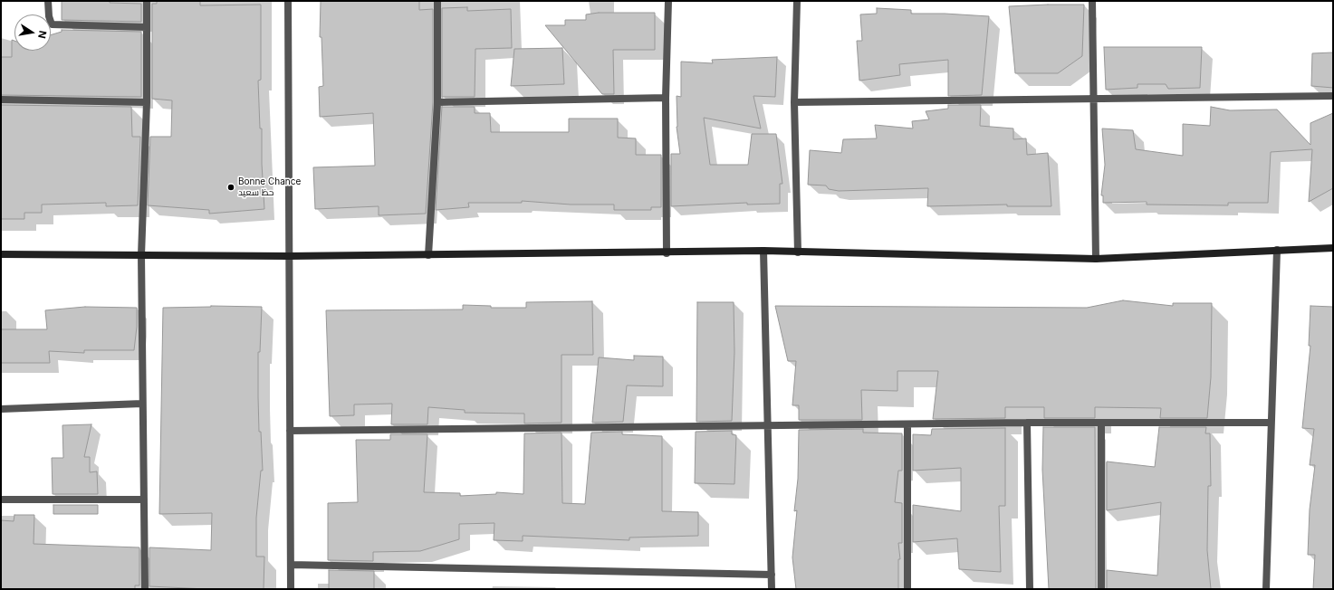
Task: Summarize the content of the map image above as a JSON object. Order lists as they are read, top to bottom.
{
  "places": ["Bonne Chance حظ سعيد"],
  "north": "right"
}
